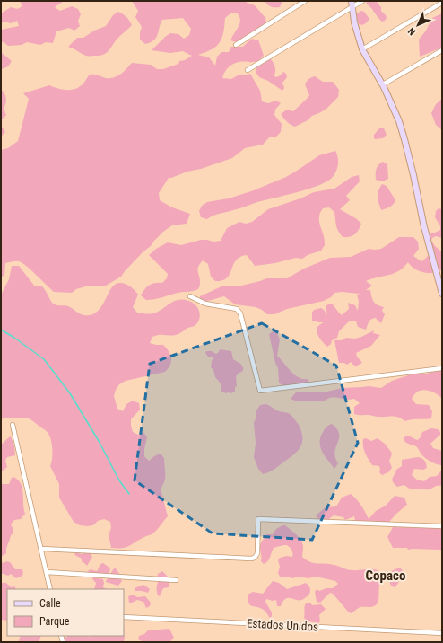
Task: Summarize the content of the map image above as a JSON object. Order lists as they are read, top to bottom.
{
  "streets": {
    "street": ["Estados Unidos"]
  },
  "districts": ["Copaco"],
  "legend": ["Calle", "Parque"],
  "north": "bottom left"
}
